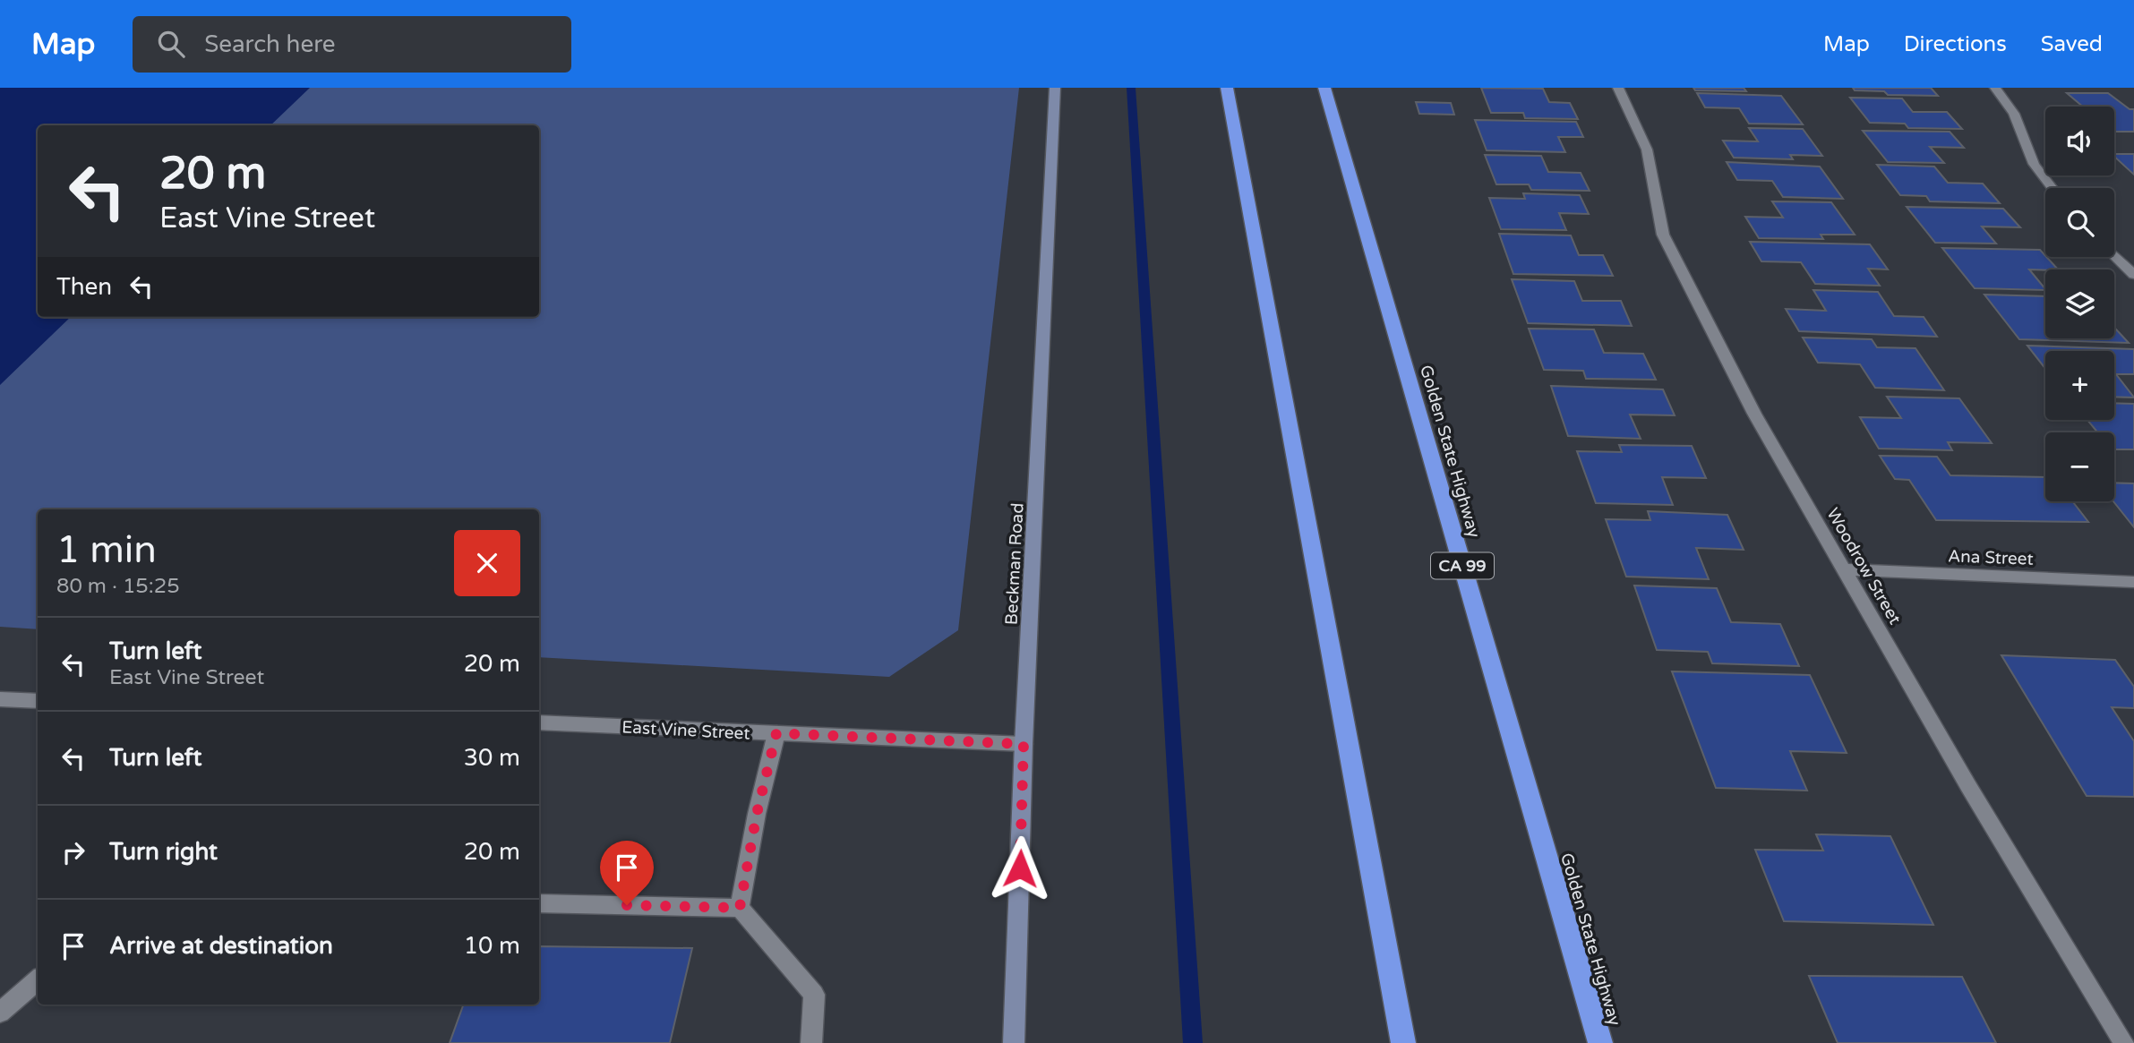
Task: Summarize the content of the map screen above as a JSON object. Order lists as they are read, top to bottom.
{
  "streets": {
    "highway": ["Golden State Highway", "CA 99"],
    "street": [
      "Ana Street",
      "Beckman Road",
      "Woodrow Street",
      "East Vine Street"
    ]
  },
  "crossings": [
    ["Ana Street", "Woodrow Street"],
    ["Beckman Road", "East Vine Street"]
  ],
  "page": {
    "header": "Map",
    "search": "Search here",
    "nav": ["Map", "Directions", "Saved"],
    "map_buttons": ["+", "−"],
    "turn": ["20 m", "East Vine Street"],
    "then": "Then",
    "heading": ["1 min", "80 m · 15:25"],
    "list": [
      {
        "name": "Turn left",
        "note": "East Vine Street",
        "value": "20 m"
      },
      {
        "name": "Turn left",
        "value": "30 m"
      },
      {
        "name": "Turn right",
        "value": "20 m"
      },
      {
        "name": "Arrive at destination",
        "value": "10 m"
      }
    ]
  }
}
